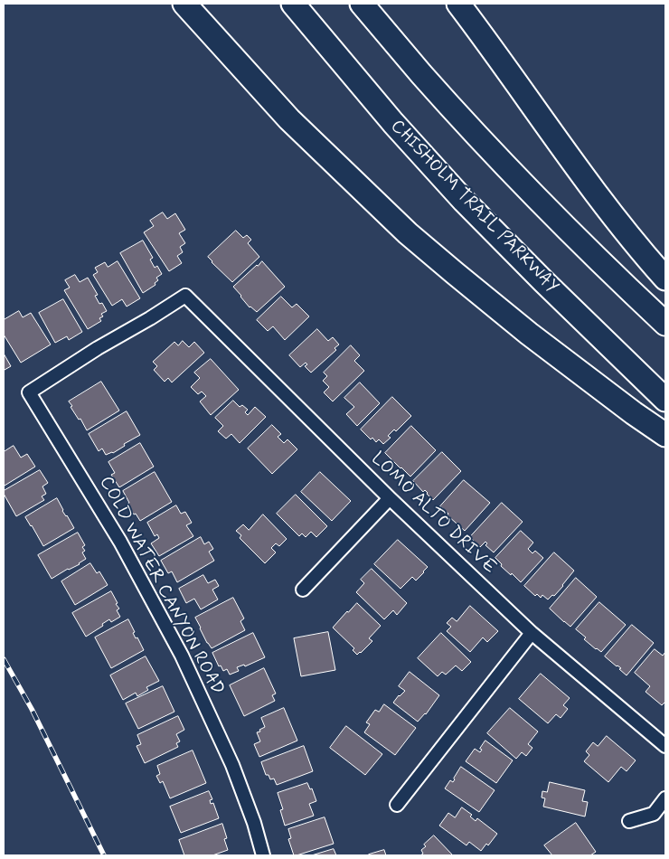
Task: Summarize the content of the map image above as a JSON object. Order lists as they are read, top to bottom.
{
  "streets": {
    "highway": ["CHISHOLM TRAIL PARKWAY"],
    "street": ["LOMO ALTO DRIVE", "COLD WATER CANYON ROAD"]
  },
  "crossings": [
    ["LOMO ALTO DRIVE", "COLD WATER CANYON ROAD"]
  ]
}
